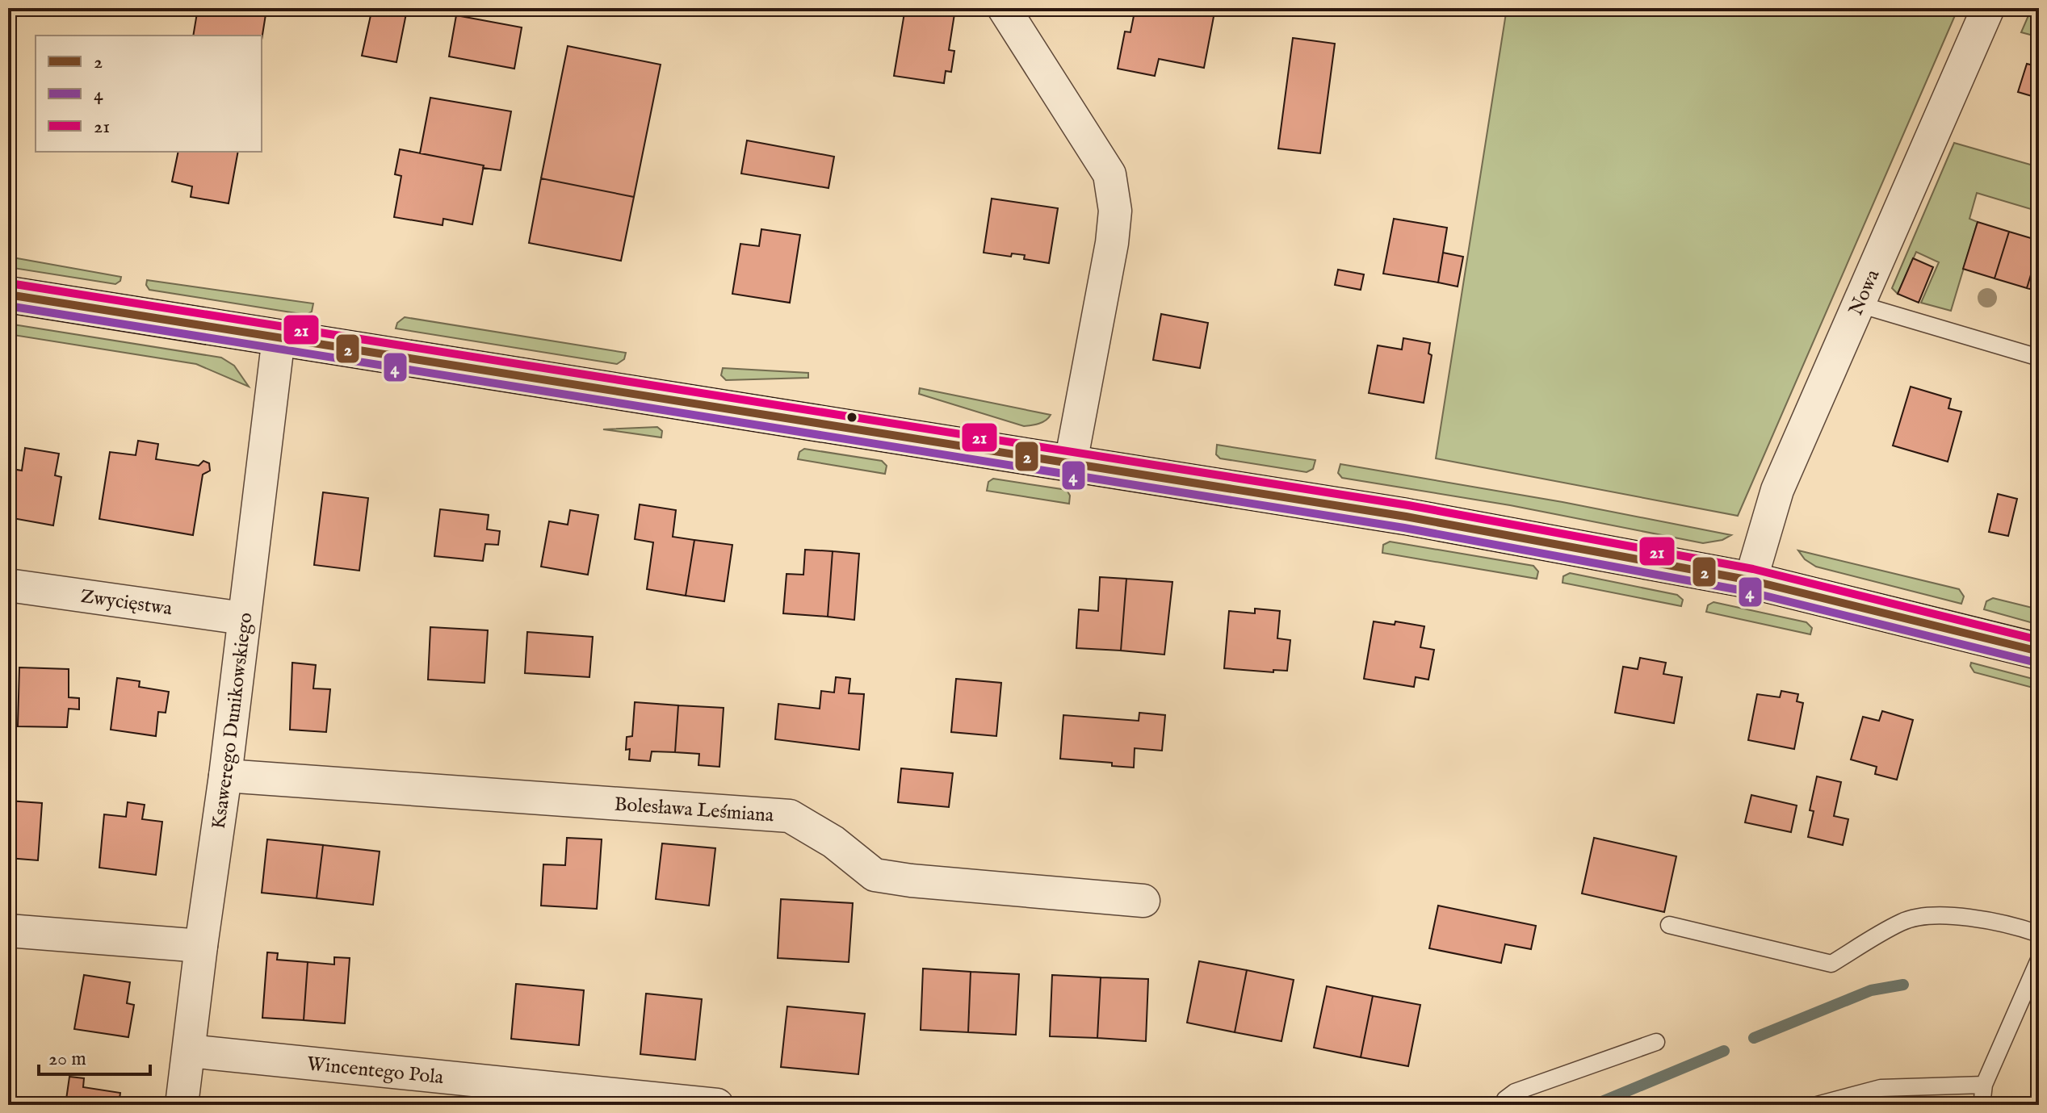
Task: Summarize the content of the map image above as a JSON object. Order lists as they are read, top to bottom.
{
  "streets": {
    "street": [
      "Nowa",
      "Zwycięstwa",
      "Ksawerego Dunikowskiego",
      "Bolesława Leśmiana",
      "Wincentego Pola"
    ]
  },
  "crossings": [
    ["Zwycięstwa", "Ksawerego Dunikowskiego"],
    ["Ksawerego Dunikowskiego", "Bolesława Leśmiana"],
    ["Ksawerego Dunikowskiego", "Wincentego Pola"]
  ],
  "lines": ["transit line 21", "transit line 2", "transit line 4"],
  "legend": ["2", "4", "21"],
  "scale_bar": "20 m"
}
